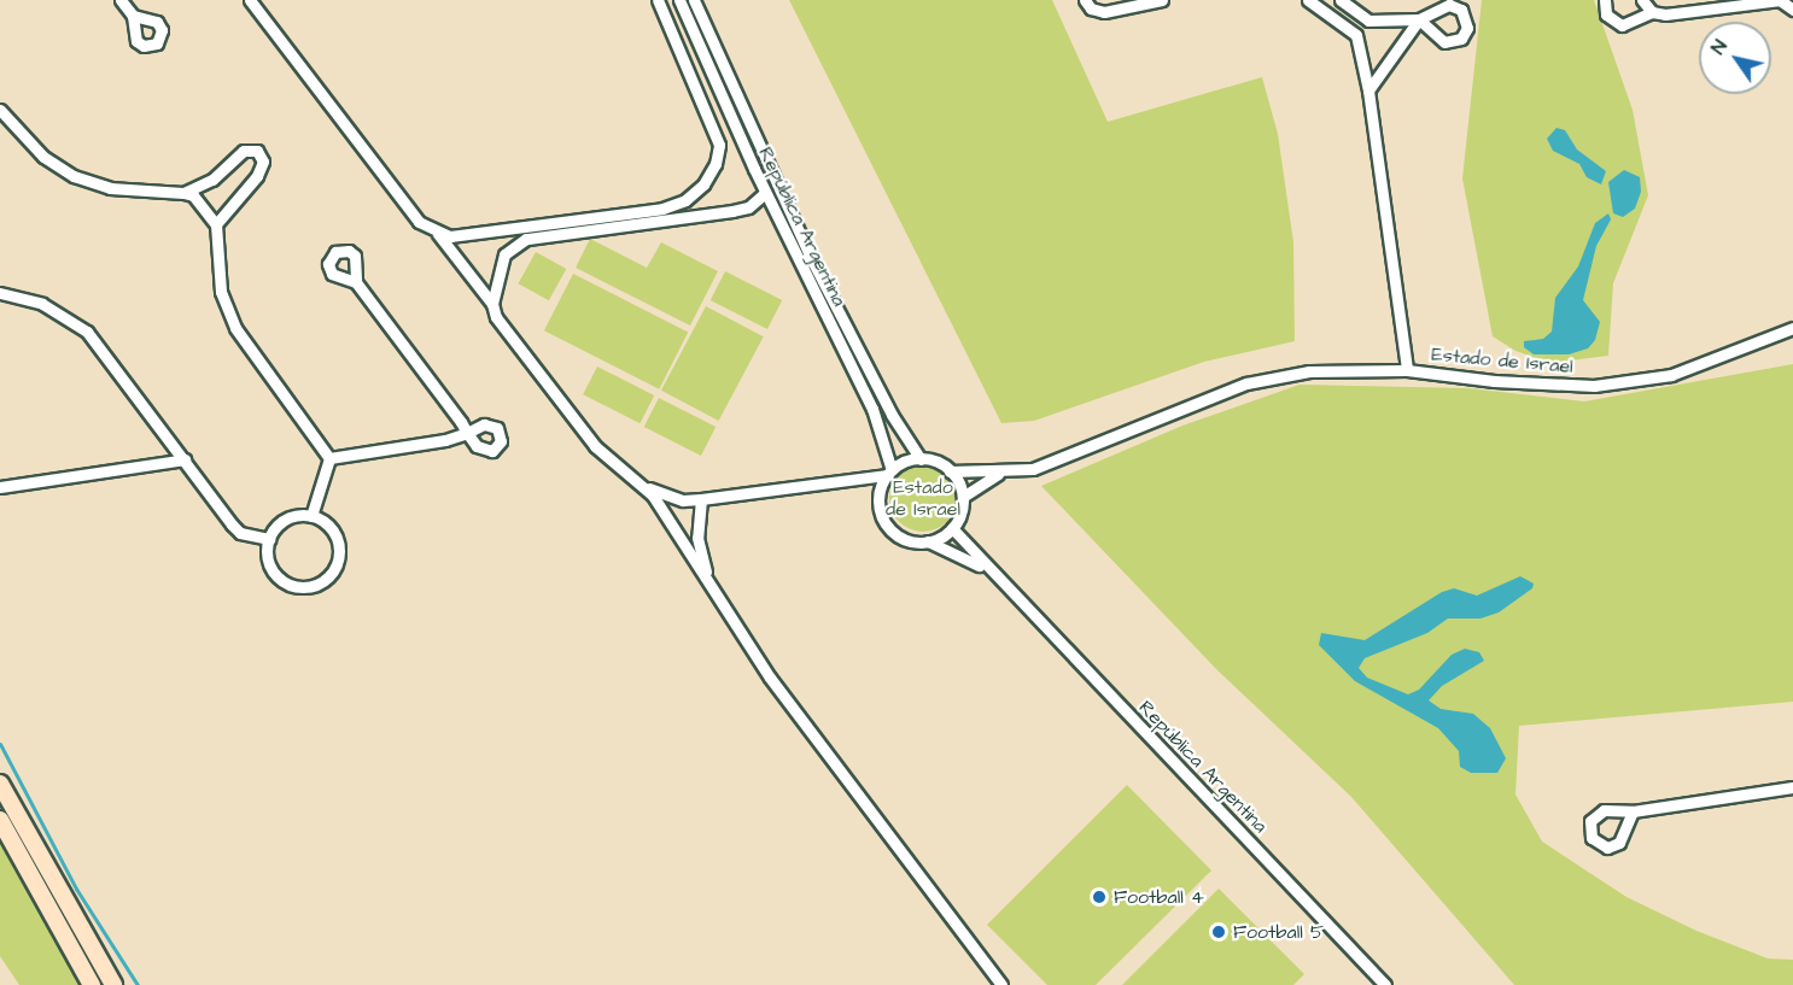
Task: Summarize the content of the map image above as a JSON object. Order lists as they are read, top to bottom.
{
  "streets": {
    "street": ["República Argentina", "Estado de Israel"]
  },
  "crossings": [
    ["República Argentina", "Estado de Israel"]
  ],
  "parks": ["Estado de Israel"],
  "places": ["Football 4", "Football 5"],
  "north": "top left"
}
